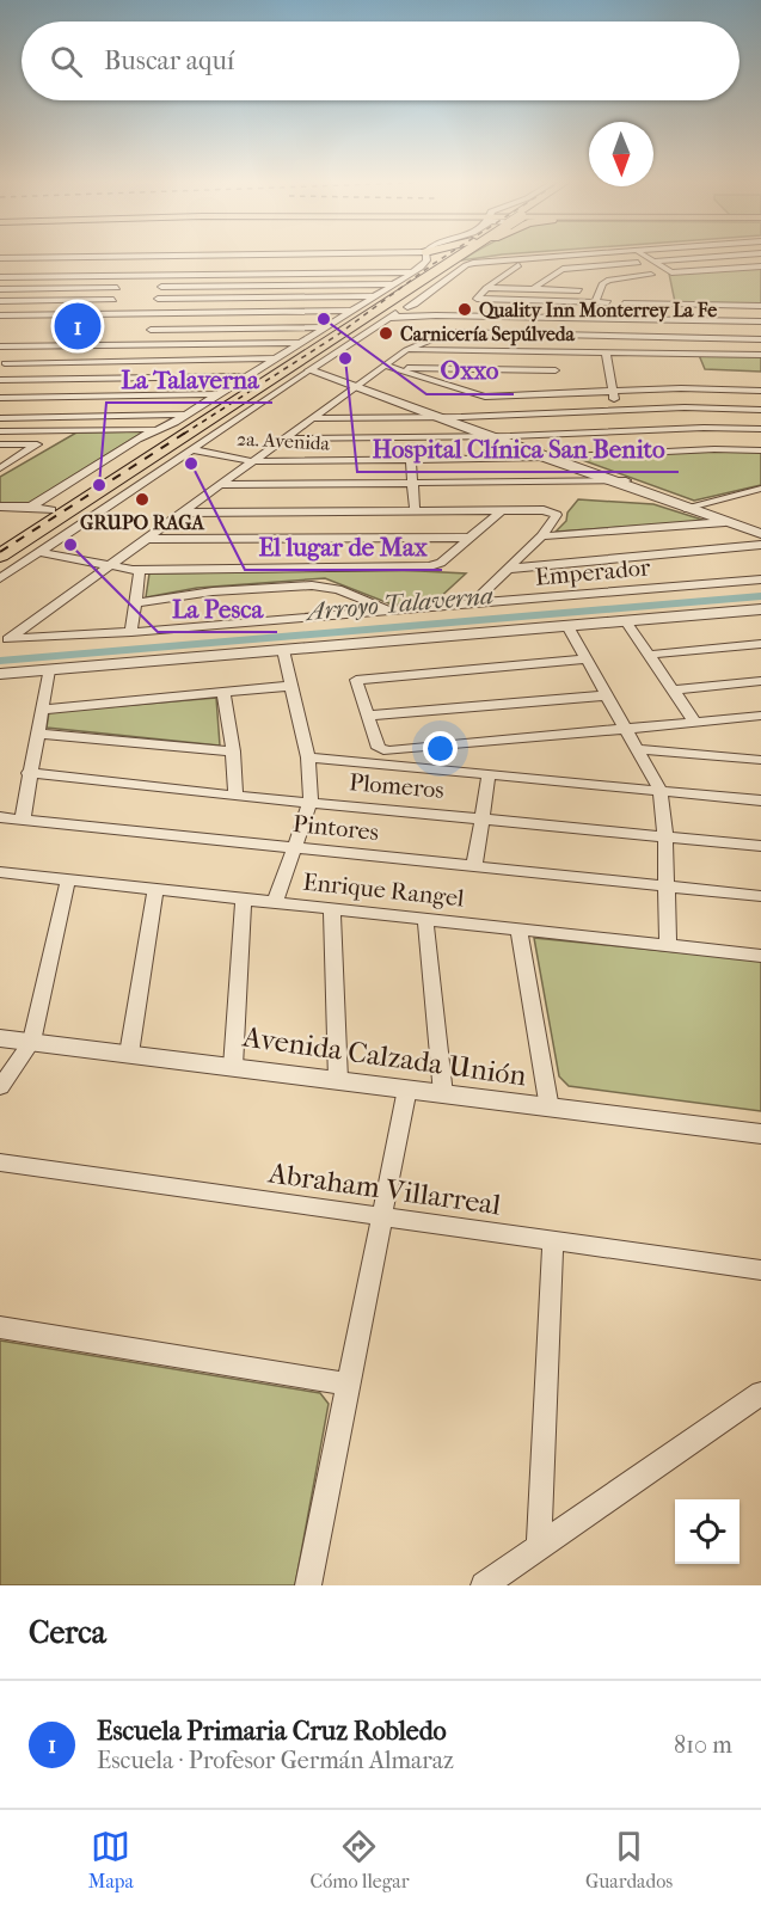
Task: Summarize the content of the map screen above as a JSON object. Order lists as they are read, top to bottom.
{
  "streets": {
    "street": [
      "2a. Avenida",
      "Emperador",
      "Plomeros",
      "Pintores",
      "Enrique Rangel",
      "Avenida Calzada Unión",
      "Abraham Villarreal"
    ]
  },
  "water": ["Arroyo Talaverna"],
  "places": [
    "Quality Inn Monterrey La Fe",
    "Oxxo",
    "Carnicería Sepúlveda",
    "Hospital Clínica San Benito",
    "El lugar de Max",
    "La Talaverna",
    "GRUPO RAGA",
    "La Pesca"
  ],
  "north": "bottom",
  "page": {
    "search": "Buscar aquí",
    "pins": "1",
    "heading": "Cerca",
    "list": [
      {
        "mark": "1",
        "name": "Escuela Primaria Cruz Robledo",
        "note": "Escuela · Profesor Germán Almaraz",
        "value": "810 m"
      }
    ],
    "nav": ["Mapa", "Cómo llegar", "Guardados"]
  }
}
